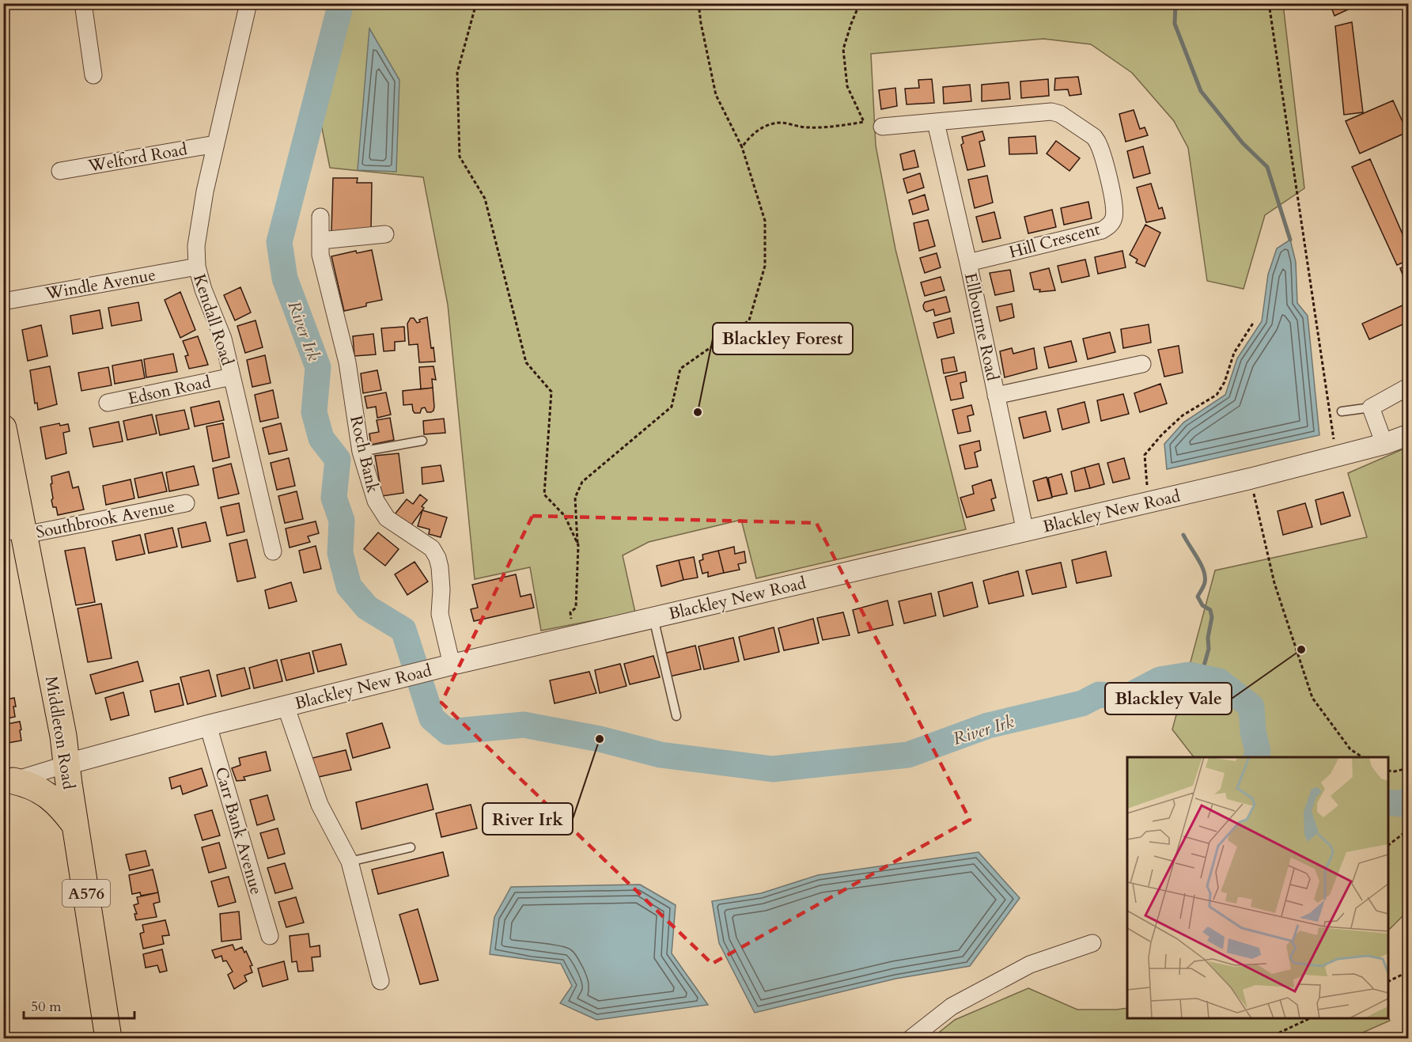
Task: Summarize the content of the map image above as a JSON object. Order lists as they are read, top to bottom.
{
  "streets": {
    "highway": ["Middleton Road", "A576"],
    "street": [
      "Welford Road",
      "Hill Crescent",
      "Windle Avenue",
      "Kendall Road",
      "Ellbourne Road",
      "Edson Road",
      "Roch Bank",
      "Blackley New Road",
      "Southbrook Avenue",
      "Carr Bank Avenue"
    ]
  },
  "crossings": [
    ["Welford Road", "Kendall Road"],
    ["Hill Crescent", "Ellbourne Road"],
    ["Windle Avenue", "Kendall Road"],
    ["Kendall Road", "Edson Road"],
    ["Ellbourne Road", "Blackley New Road"],
    ["Roch Bank", "Blackley New Road"],
    ["Blackley New Road", "Middleton Road"],
    ["Blackley New Road", "Carr Bank Avenue"],
    ["Southbrook Avenue", "Middleton Road"]
  ],
  "water": ["River Irk"],
  "places": ["Blackley Forest", "Blackley Vale", "River Irk"],
  "scale_bar": "50 m"
}
